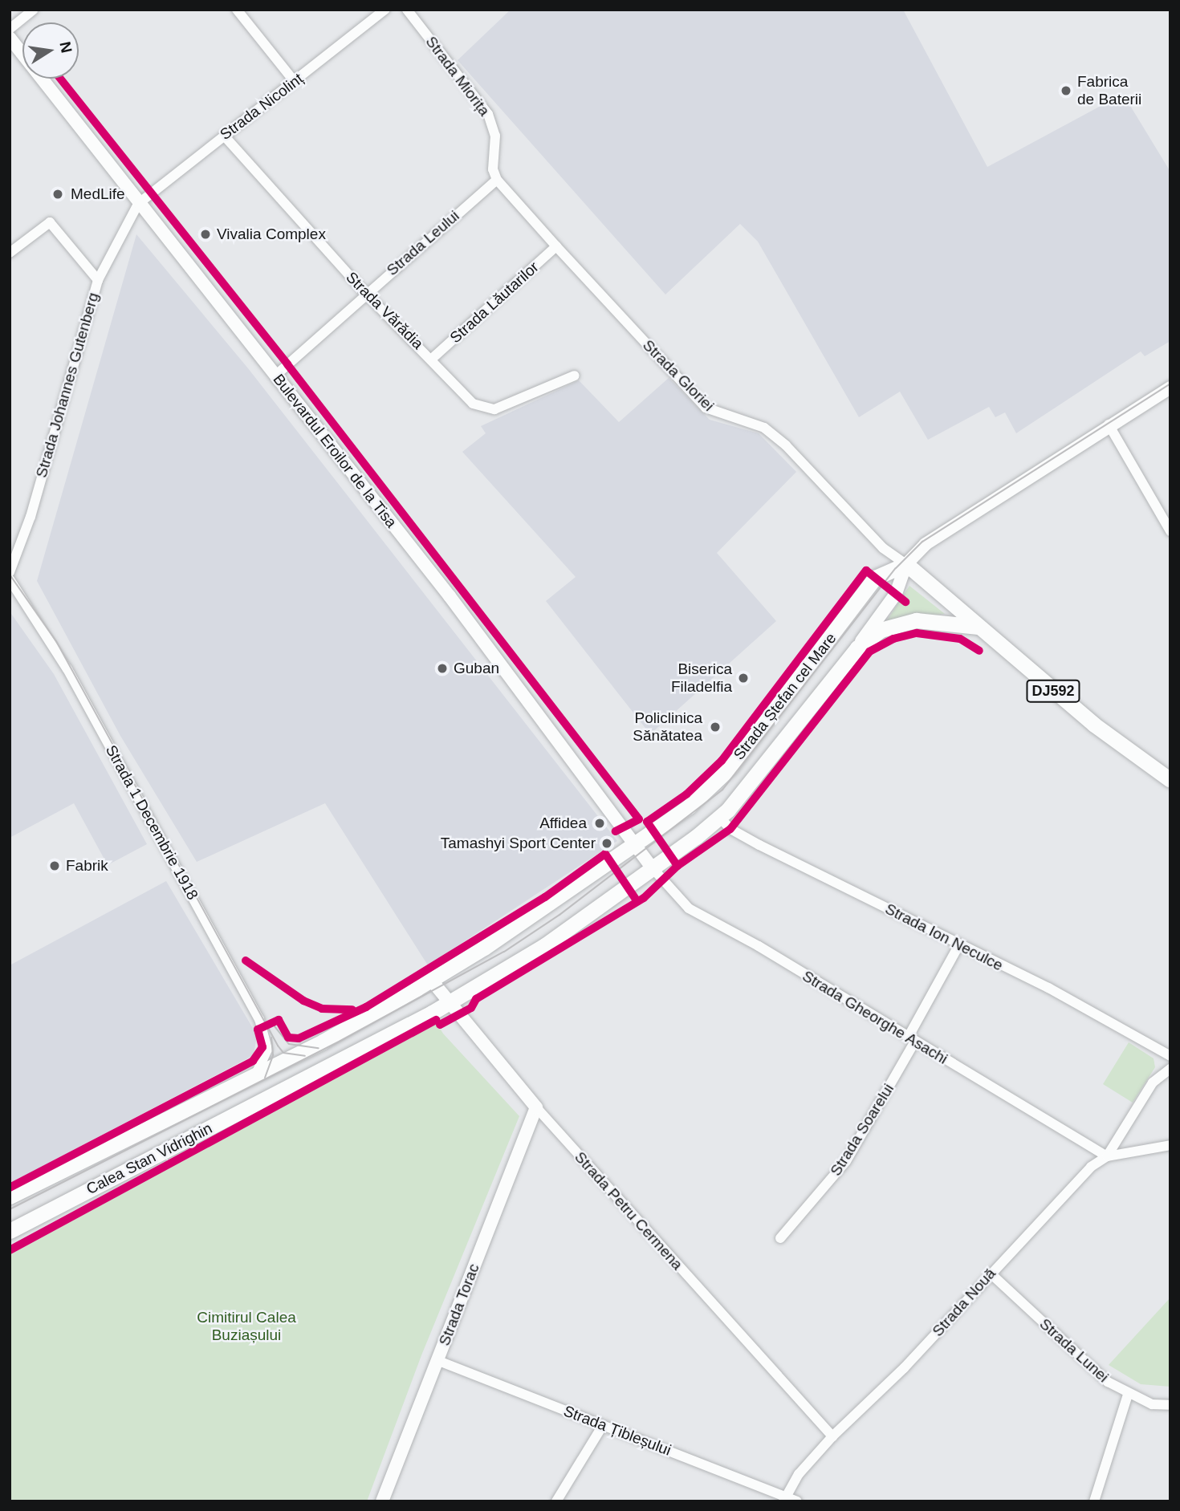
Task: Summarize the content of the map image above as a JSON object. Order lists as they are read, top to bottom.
{
  "streets": {
    "main road": ["DJ592", "Strada Ștefan cel Mare", "Calea Stan Vidrighin"],
    "street": [
      "Strada Miorița",
      "Strada Nicolinț",
      "Strada Leului",
      "Strada Lăutarilor",
      "Strada Vărădia",
      "Strada Gloriei",
      "Strada Johannes Gutenberg",
      "Bulevardul Eroilor de la Tisa",
      "Strada 1 Decembrie 1918",
      "Strada Ion Neculce",
      "Strada Gheorghe Asachi",
      "Strada Soarelui",
      "Strada Petru Cermena",
      "Strada Nouă",
      "Strada Torac",
      "Strada Lunei",
      "Strada Țibleșului"
    ]
  },
  "crossings": [
    ["Strada Miorița", "Strada Leului"],
    ["Strada Miorița", "Strada Gloriei"],
    ["Strada Nicolinț", "Strada Vărădia"],
    ["Strada Nicolinț", "Strada Johannes Gutenberg"],
    ["Strada Nicolinț", "Bulevardul Eroilor de la Tisa"],
    ["Strada Leului", "Strada Vărădia"],
    ["Strada Leului", "Strada Gloriei"],
    ["Strada Leului", "Bulevardul Eroilor de la Tisa"],
    ["Strada Lăutarilor", "Strada Vărădia"],
    ["Strada Lăutarilor", "Strada Gloriei"],
    ["Strada Gloriei", "DJ592"],
    ["Strada Gloriei", "Strada Ștefan cel Mare"],
    ["Strada Johannes Gutenberg", "Bulevardul Eroilor de la Tisa"],
    ["Bulevardul Eroilor de la Tisa", "Strada Ștefan cel Mare"],
    ["Bulevardul Eroilor de la Tisa", "Strada Gheorghe Asachi"],
    ["DJ592", "Strada Ștefan cel Mare"],
    ["Strada Ștefan cel Mare", "Strada 1 Decembrie 1918"],
    ["Strada Ștefan cel Mare", "Strada Ion Neculce"],
    ["Strada Ștefan cel Mare", "Strada Gheorghe Asachi"],
    ["Strada Ștefan cel Mare", "Calea Stan Vidrighin"],
    ["Strada Ștefan cel Mare", "Strada Petru Cermena"],
    ["Strada 1 Decembrie 1918", "Calea Stan Vidrighin"],
    ["Strada Ion Neculce", "Strada Soarelui"],
    ["Strada Gheorghe Asachi", "Strada Soarelui"],
    ["Strada Gheorghe Asachi", "Strada Nouă"],
    ["Strada Petru Cermena", "Strada Nouă"],
    ["Strada Petru Cermena", "Strada Torac"],
    ["Strada Nouă", "Strada Lunei"],
    ["Strada Nouă", "Strada Țibleșului"],
    ["Strada Torac", "Strada Țibleșului"]
  ],
  "parks": ["Cimitirul Calea Buziașului"],
  "places": [
    "Fabrica de Baterii",
    "MedLife",
    "Vivalia Complex",
    "Guban",
    "Biserica Filadelfia",
    "Policlinica Sănătatea",
    "Affidea",
    "Tamashyi Sport Center",
    "Fabrik"
  ],
  "north": "right"
}
